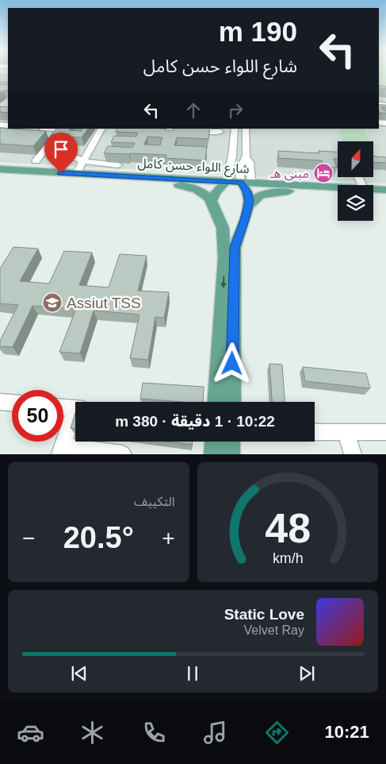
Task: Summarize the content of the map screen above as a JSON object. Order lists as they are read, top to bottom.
{
  "streets": {
    "main road": ["شارع اللواء حسن كامل"]
  },
  "places": {
    "hotel": ["مبنى هـ"],
    "school or university": ["Assiut TSS"]
  },
  "north": "top",
  "page": {
    "turn": ["190 m", "شارع اللواء حسن كامل"],
    "limit": "50",
    "trip": "10:22 · 1 دقيقة · 380 m",
    "tile": "التكييف",
    "heat": ["−", "20.5°", "+"],
    "song": ["Static Love", "Velvet Ray"],
    "tabs": "10:21",
    "gauge": ["48", "km/h"]
  }
}
